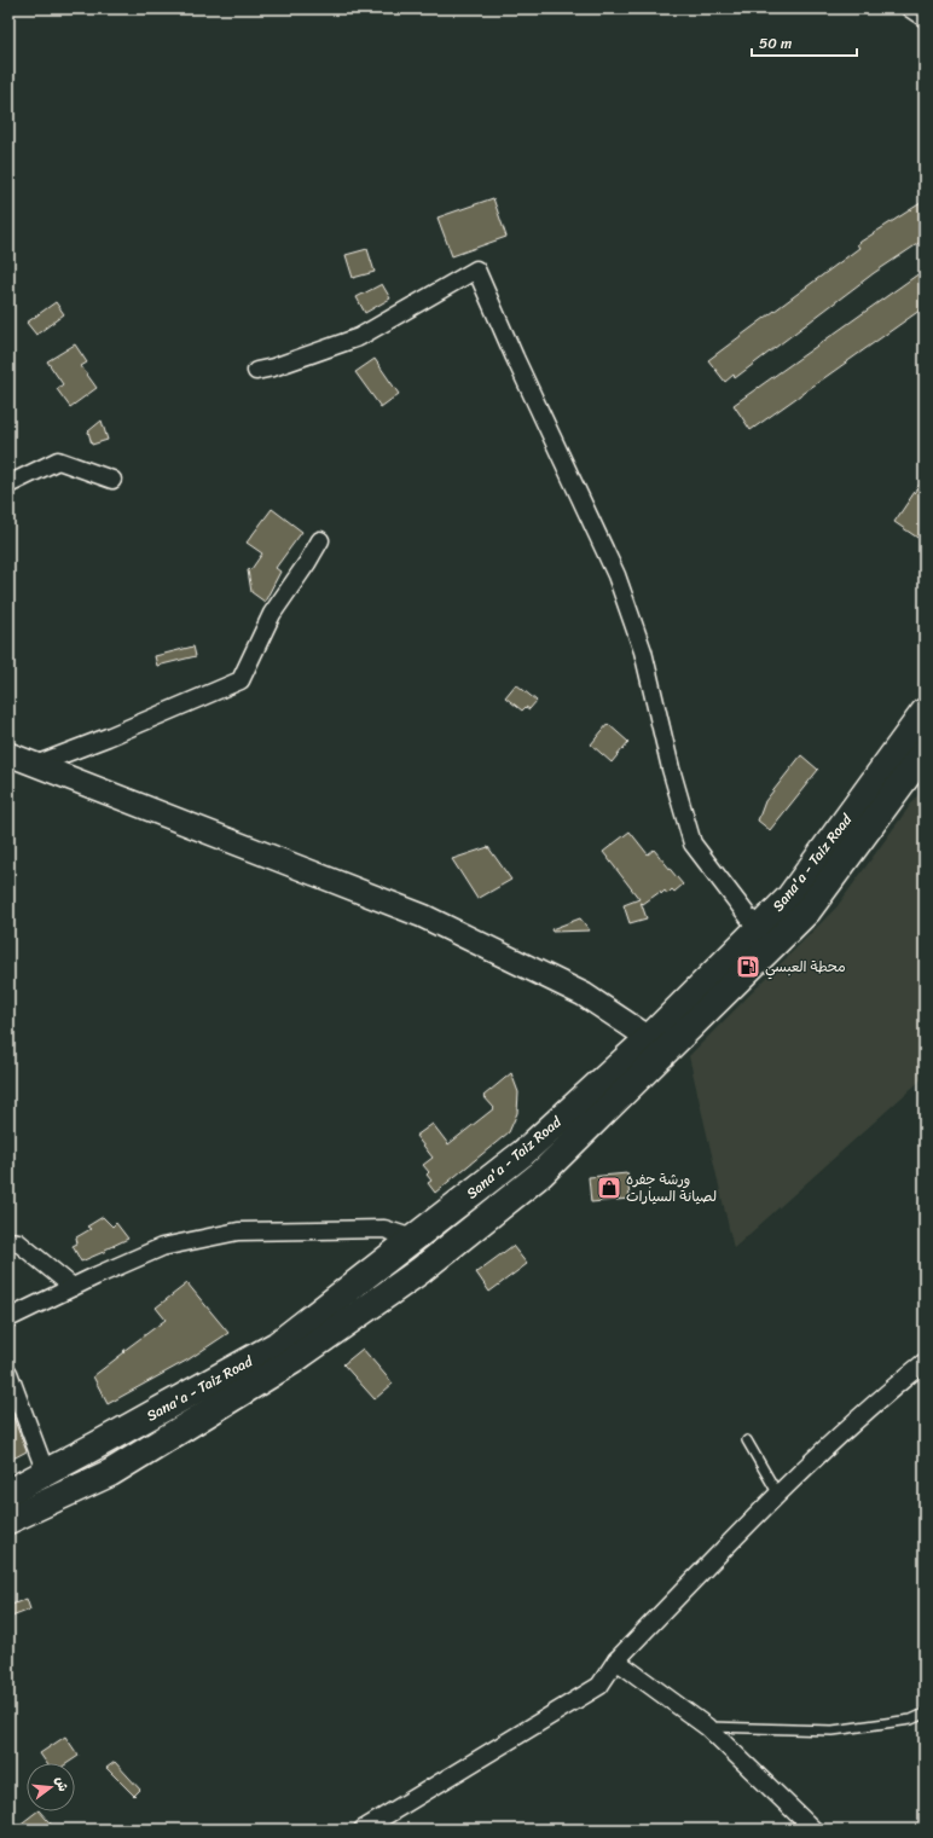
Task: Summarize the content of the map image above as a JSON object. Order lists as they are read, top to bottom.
{
  "streets": {
    "highway": ["Sana'a - Taiz Road"]
  },
  "places": {
    "fuel station": ["محطة العبسي"],
    "shop": ["ورشة جفره لصيانة السيارات"]
  },
  "scale_bar": "50 m",
  "north": "right"
}
